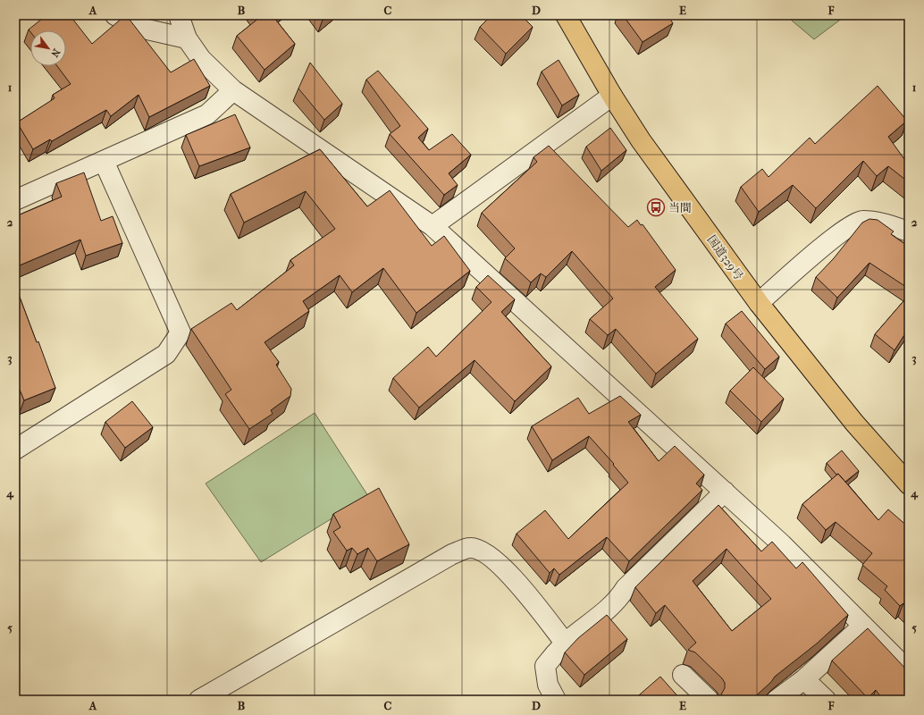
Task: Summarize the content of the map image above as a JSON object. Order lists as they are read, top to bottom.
{
  "streets": {
    "highway": ["国道329号"]
  },
  "places": {
    "bus stop": ["当間"]
  },
  "north": "bottom right",
  "grid": {
    "columns": [
      "A",
      "B",
      "C",
      "D",
      "E",
      "F"
    ],
    "rows": [
      "1",
      "2",
      "3",
      "4",
      "5"
    ]
  }
}
